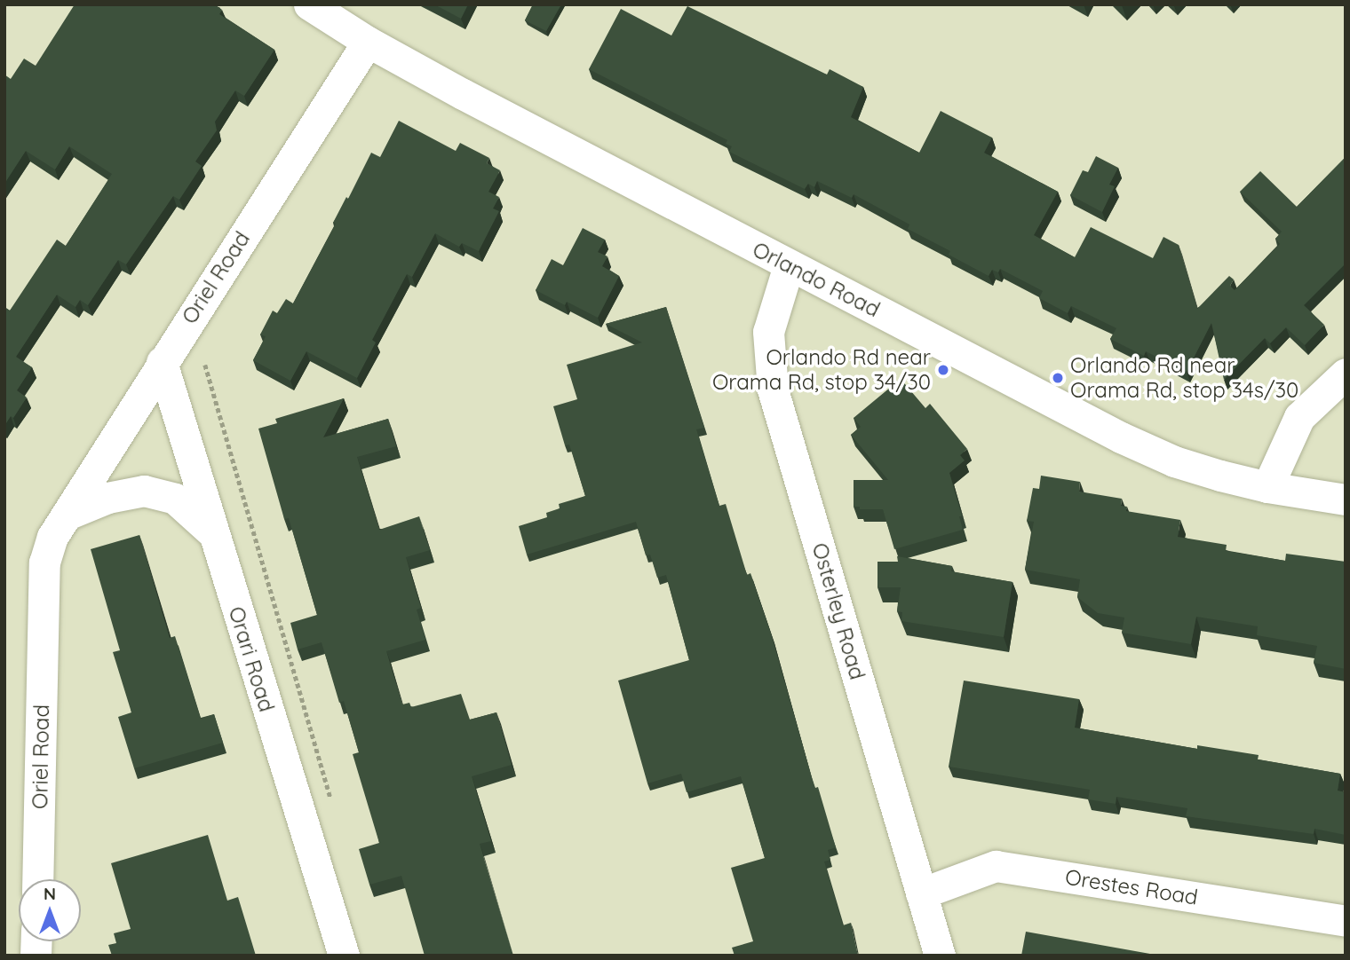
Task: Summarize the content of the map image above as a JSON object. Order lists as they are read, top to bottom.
{
  "streets": {
    "street": [
      "Oriel Road",
      "Orlando Road",
      "Osterley Road",
      "Orari Road",
      "Orestes Road"
    ]
  },
  "crossings": [
    ["Oriel Road", "Orlando Road"],
    ["Oriel Road", "Orari Road"],
    ["Orlando Road", "Osterley Road"],
    ["Osterley Road", "Orestes Road"]
  ],
  "places": ["Orlando Rd near Orama Rd, stop 34/30", "Orlando Rd near Orama Rd, stop 34s/30"],
  "north": "top"
}
